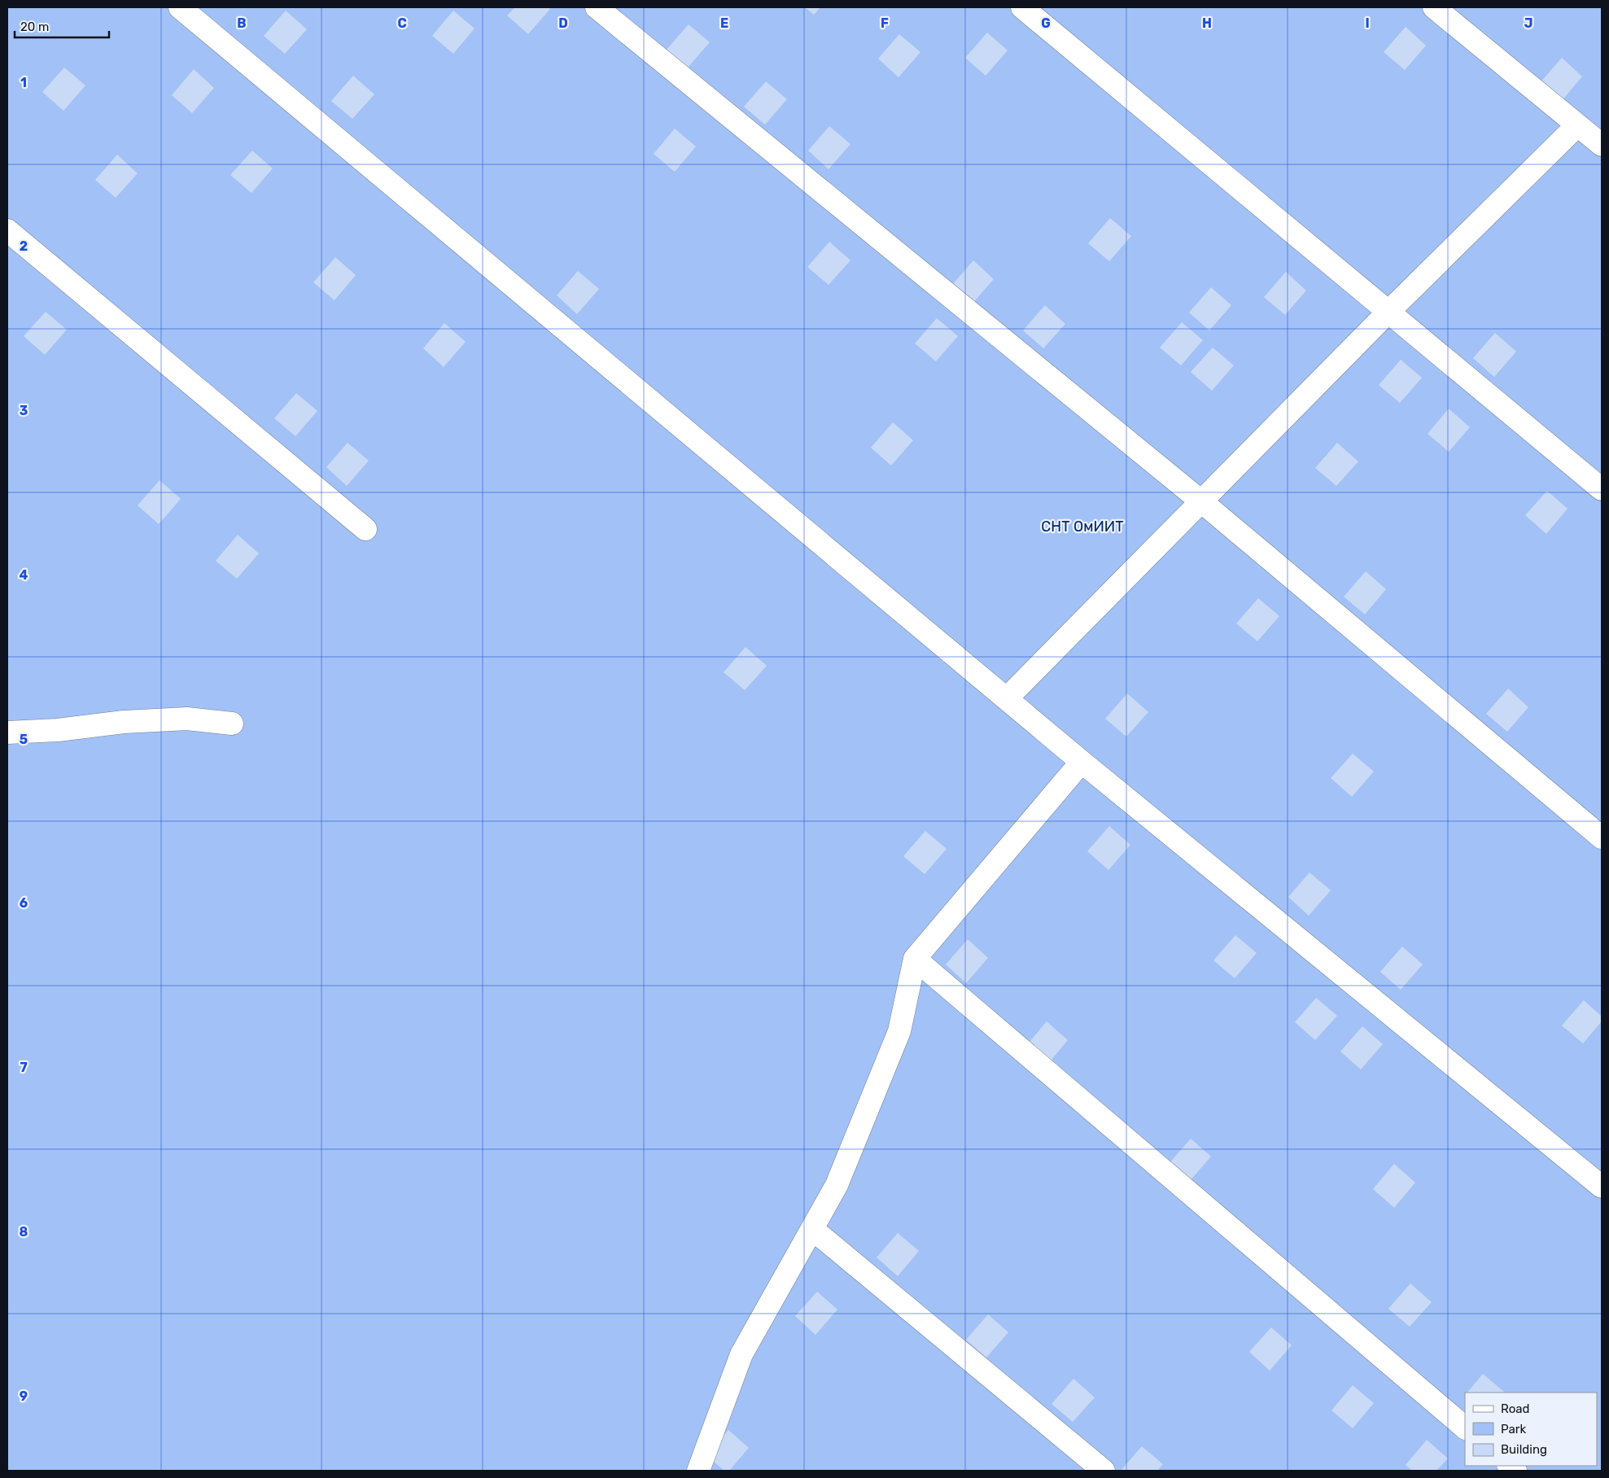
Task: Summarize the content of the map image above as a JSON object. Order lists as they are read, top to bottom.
{
  "parks": ["СНТ ОмИИТ"],
  "legend": ["Road", "Park", "Building"],
  "scale_bar": "20 m",
  "grid": {
    "columns": [
      "B",
      "C",
      "D",
      "E",
      "F",
      "G",
      "H",
      "I",
      "J"
    ],
    "rows": [
      "1",
      "2",
      "3",
      "4",
      "5",
      "6",
      "7",
      "8",
      "9"
    ]
  }
}
